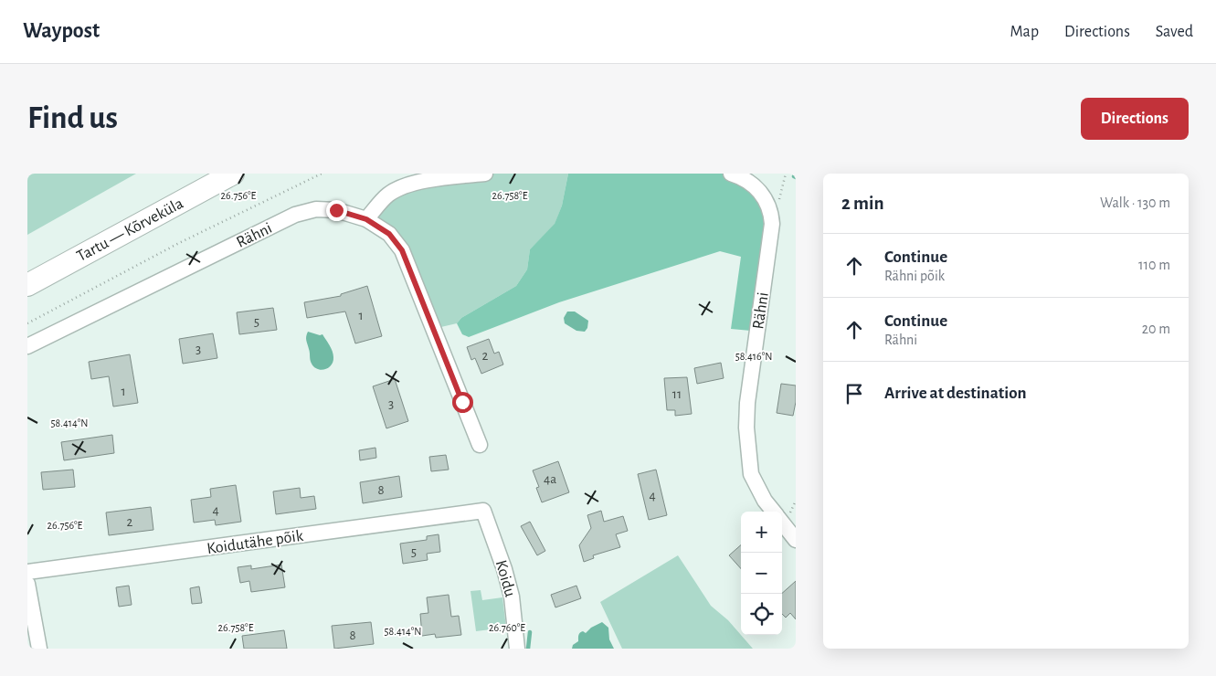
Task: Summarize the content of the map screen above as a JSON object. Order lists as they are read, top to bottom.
{
  "streets": {
    "main road": ["Tartu — Kõrveküla"],
    "street": ["Rähni", "Koidutähe põik", "Koidu"]
  },
  "crossings": [
    ["Koidutähe põik", "Koidu"]
  ],
  "house_numbers": [
    "1",
    "5",
    "3",
    "2",
    "1",
    "11",
    "3",
    "4a",
    "8",
    "4",
    "4",
    "2",
    "5",
    "8"
  ],
  "page": {
    "header": "Waypost",
    "nav": ["Map", "Directions", "Saved"],
    "buttons": "Directions",
    "title": "Find us",
    "heading": ["2 min", "Walk · 130 m"],
    "list": [
      ["Continue", "Rähni põik", "110 m"],
      ["Continue", "Rähni", "20 m"],
      "Arrive at destination"
    ],
    "map_buttons": ["+", "−"]
  },
  "coordinates": [
    "26.756°E",
    "26.758°E",
    "58.416°N",
    "58.414°N",
    "26.760°E"
  ]
}
